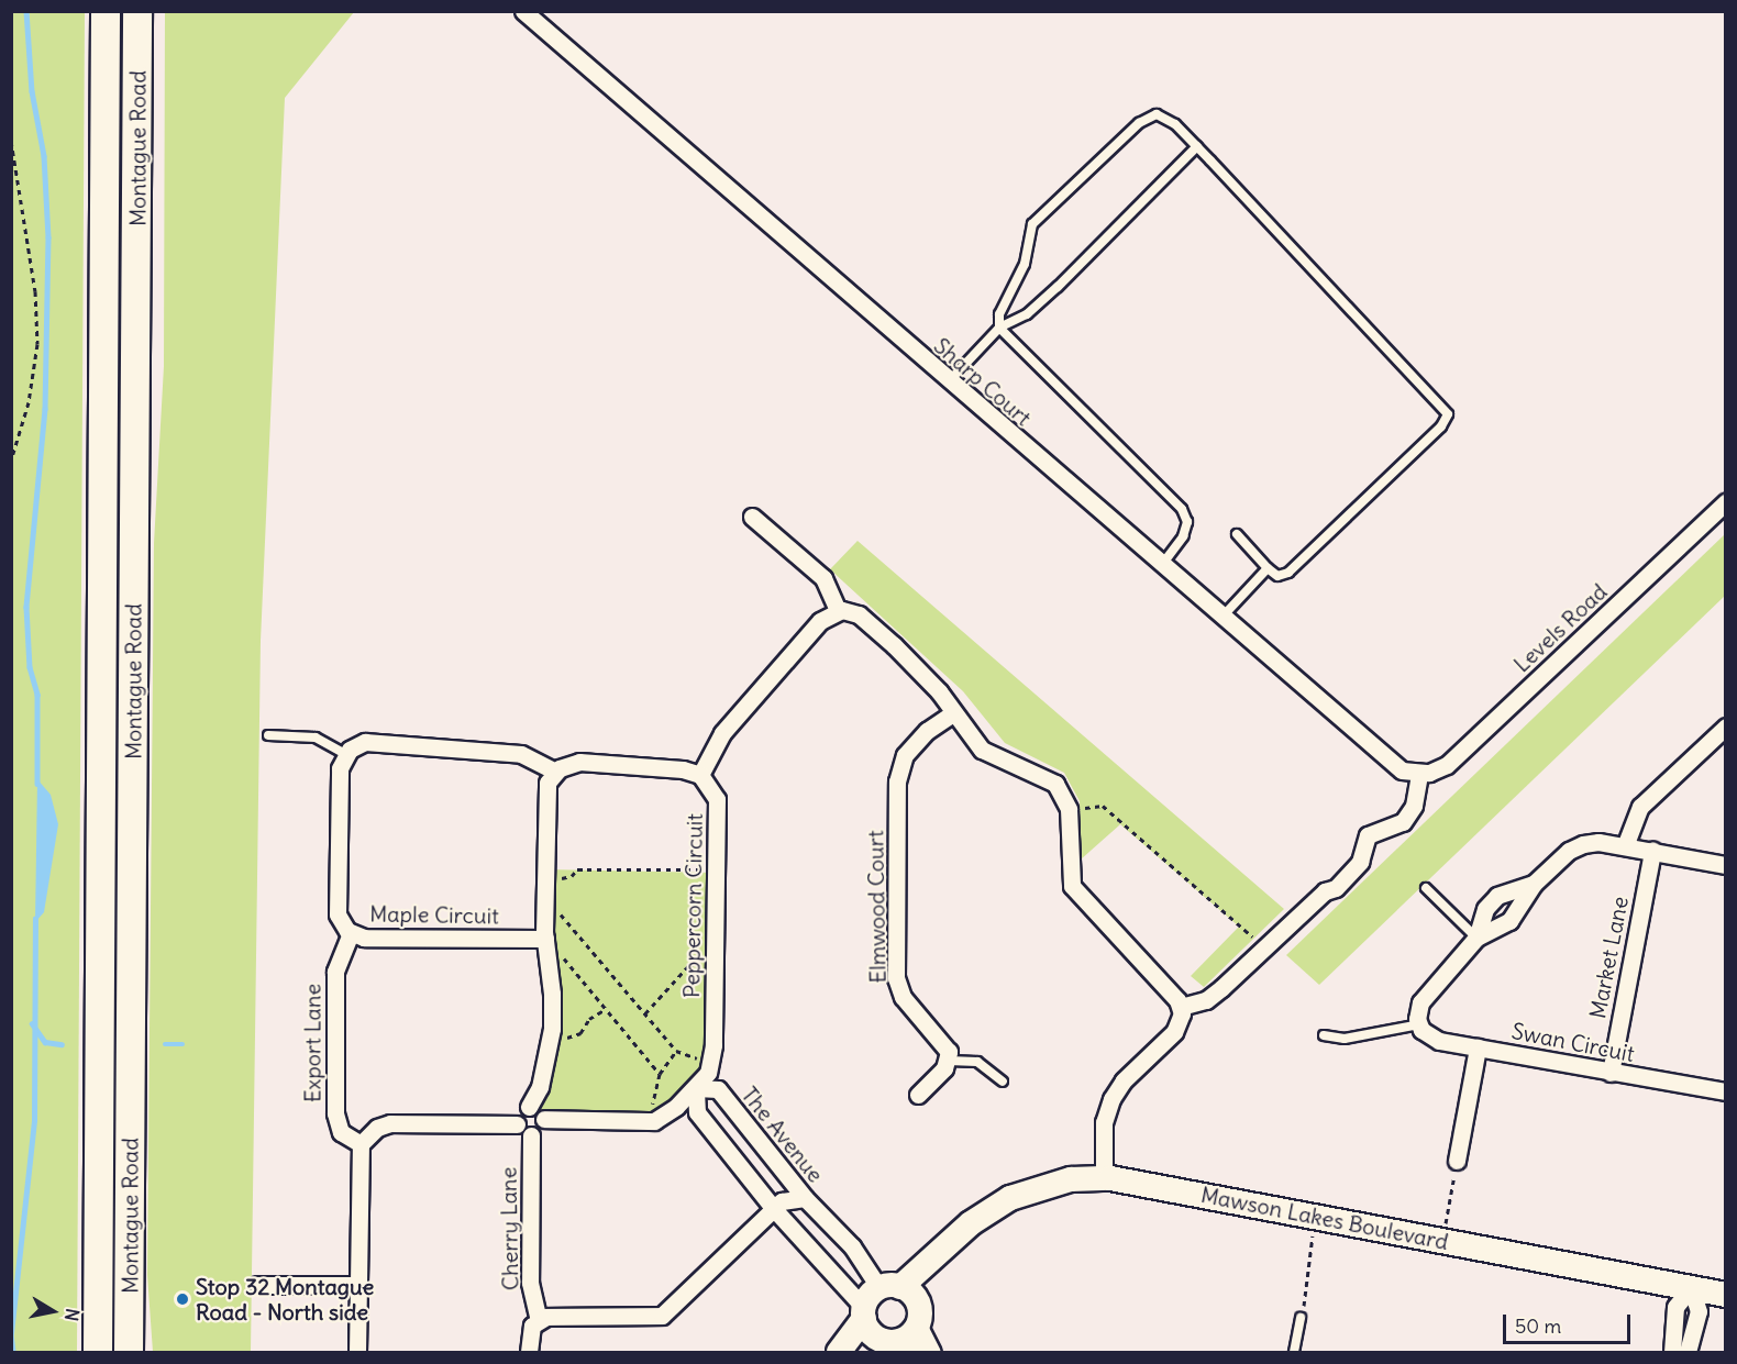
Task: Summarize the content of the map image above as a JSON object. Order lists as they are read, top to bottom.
{
  "streets": {
    "main road": ["Montague Road"],
    "street": [
      "Sharp Court",
      "Levels Road",
      "Peppercorn Circuit",
      "Elmwood Court",
      "Maple Circuit",
      "Market Lane",
      "Swan Circuit",
      "Export Lane",
      "The Avenue",
      "Mawson Lakes Boulevard",
      "Cherry Lane"
    ]
  },
  "crossings": [
    ["Sharp Court", "Levels Road"],
    ["Peppercorn Circuit", "The Avenue"],
    ["Maple Circuit", "Export Lane"],
    ["Market Lane", "Swan Circuit"],
    ["The Avenue", "Mawson Lakes Boulevard"]
  ],
  "places": ["Stop 32 Montague Road - North side"],
  "scale_bar": "50 m",
  "north": "right"
}
